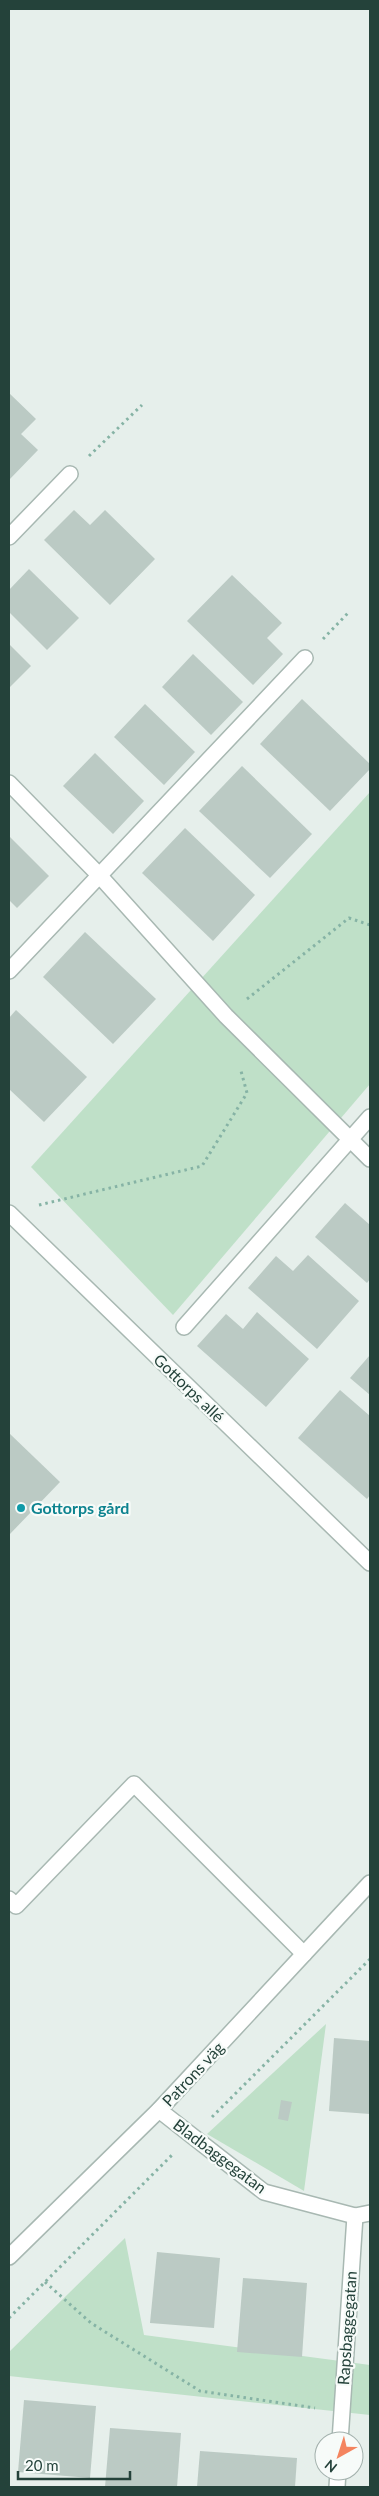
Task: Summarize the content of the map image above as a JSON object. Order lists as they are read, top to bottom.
{
  "streets": {
    "street": [
      "Gottorps allé",
      "Patrons väg",
      "Bladbaggegatan",
      "Rapsbaggegatan"
    ]
  },
  "crossings": [
    ["Patrons väg", "Bladbaggegatan"],
    ["Bladbaggegatan", "Rapsbaggegatan"]
  ],
  "places": ["Gottorps gård"],
  "scale_bar": "20 m",
  "north": "bottom left"
}
